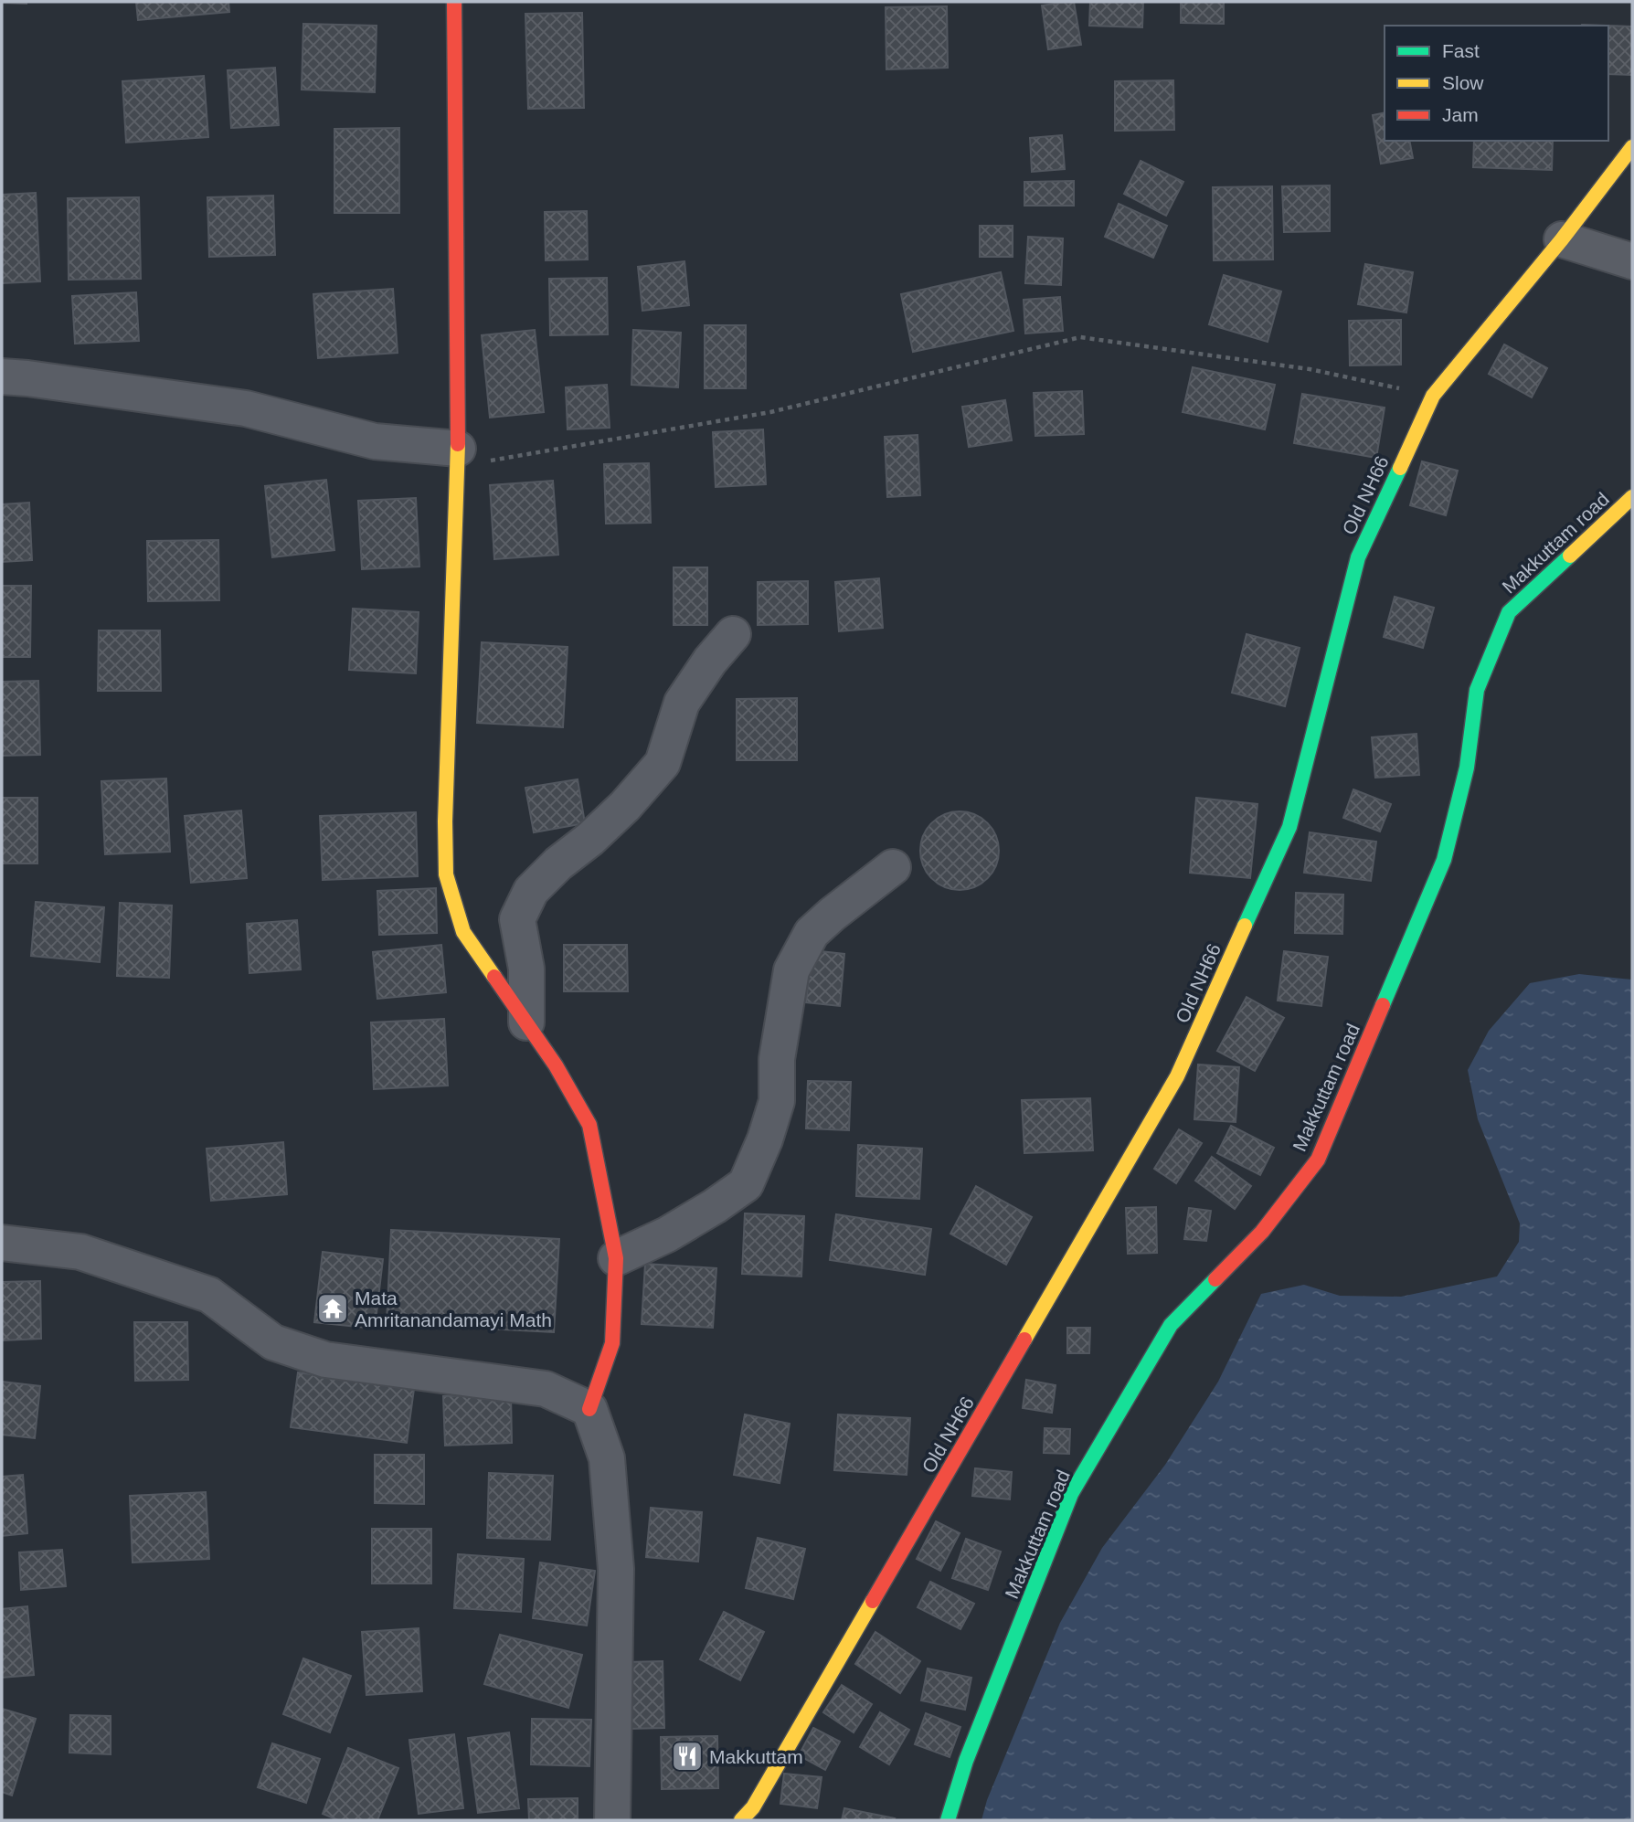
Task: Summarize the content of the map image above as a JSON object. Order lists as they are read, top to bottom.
{
  "streets": {
    "street": ["Old NH66", "Makkuttam road"]
  },
  "places": {
    "temple": ["Mata Amritanandamayi Math"],
    "restaurant": ["Makkuttam"]
  },
  "legend": ["Fast", "Slow", "Jam"]
}
